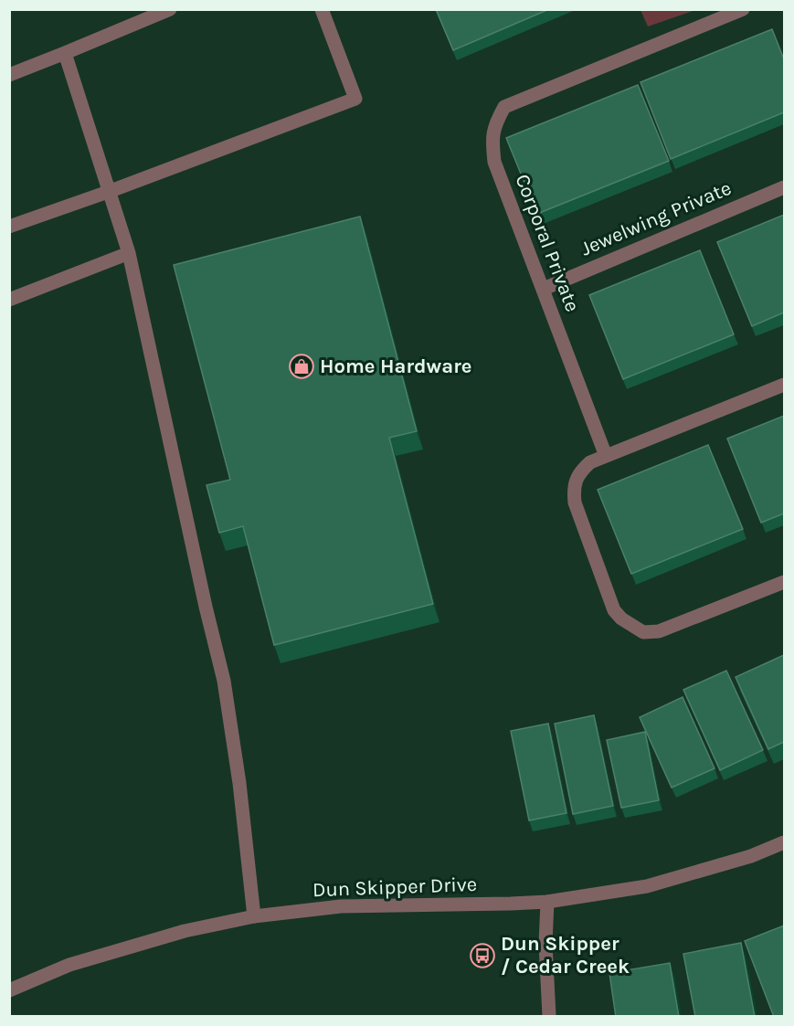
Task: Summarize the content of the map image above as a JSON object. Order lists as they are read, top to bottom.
{
  "streets": {
    "street": ["Jewelwing Private", "Corporal Private", "Dun Skipper Drive"]
  },
  "crossings": [
    ["Jewelwing Private", "Corporal Private"]
  ],
  "places": {
    "shop": ["Home Hardware"],
    "bus stop": ["Dun Skipper / Cedar Creek"]
  }
}
